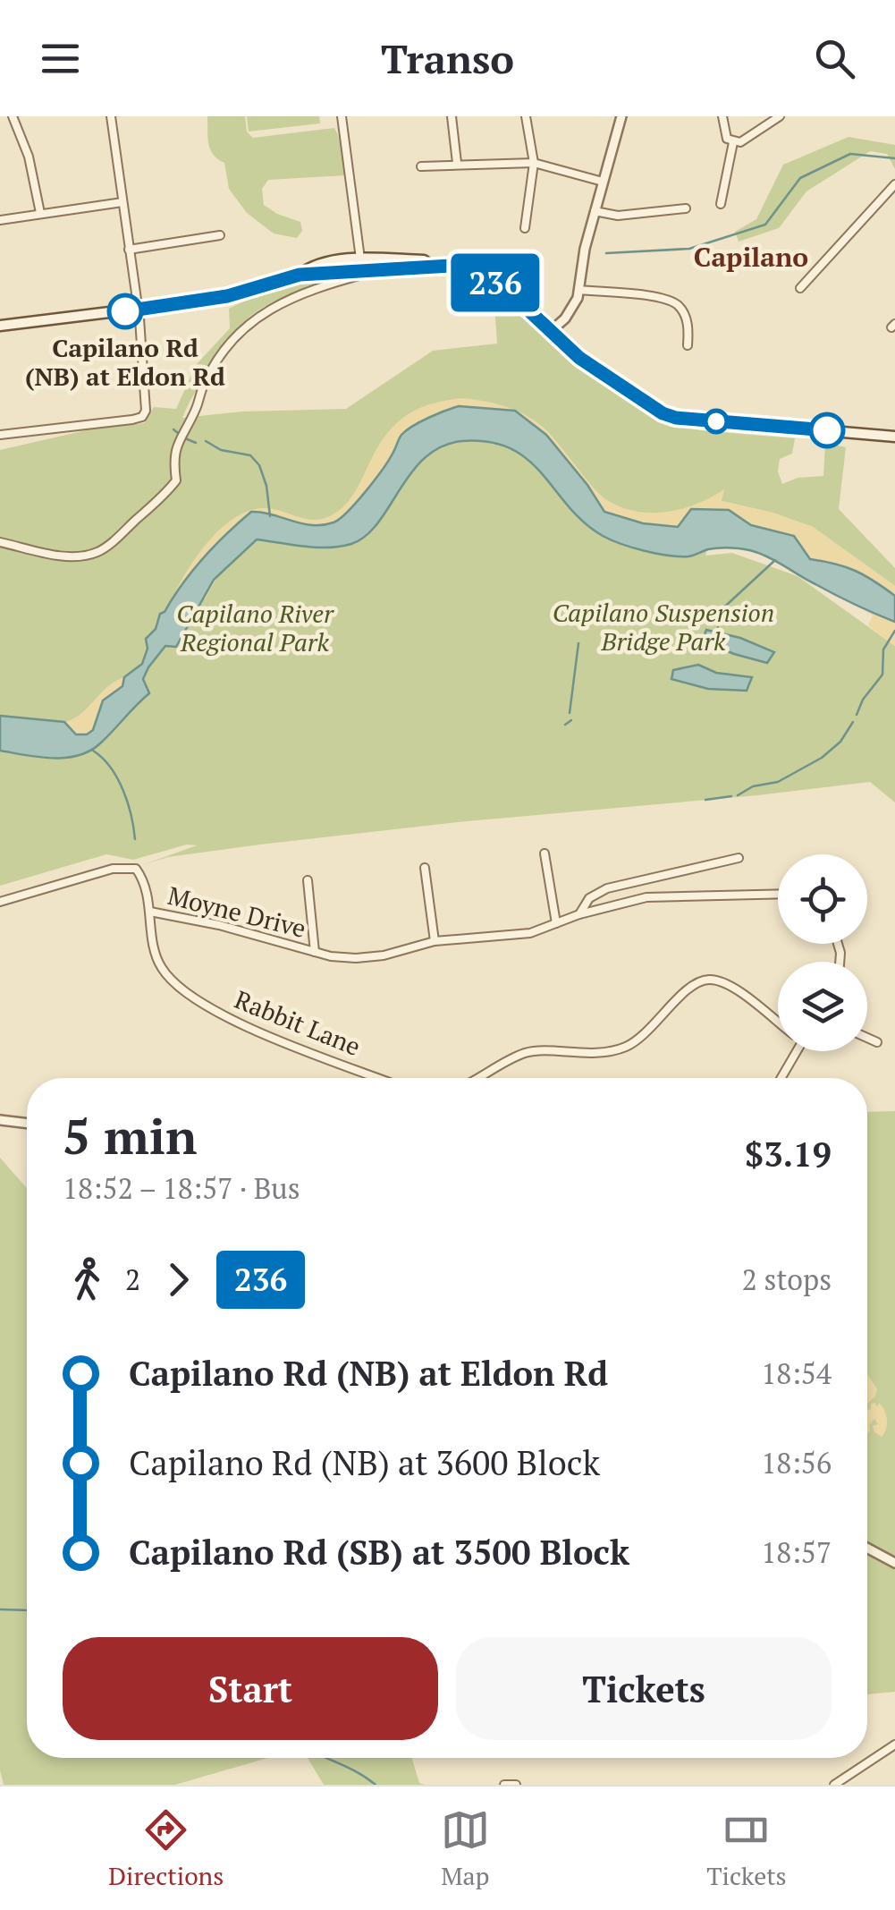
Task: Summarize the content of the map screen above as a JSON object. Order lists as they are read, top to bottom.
{
  "streets": {
    "street": ["Moyne Drive", "Rabbit Lane"]
  },
  "crossings": [
    ["Moyne Drive", "Rabbit Lane"]
  ],
  "districts": ["Capilano"],
  "parks": ["Capilano Suspension Bridge Park", "Capilano River Regional Park"],
  "places": ["Capilano Rd (NB) at Eldon Rd"],
  "lines": ["bus line 236"],
  "page": {
    "header": "Transo",
    "on_map": "236",
    "heading": ["5 min", "18:52 – 18:57 · Bus", "$3.19"],
    "legs": ["2", "236", "2 stops"],
    "list": [
      {
        "name": "Capilano Rd (NB) at Eldon Rd",
        "value": "18:54"
      },
      {
        "name": "Capilano Rd (NB) at 3600 Block",
        "value": "18:56"
      },
      {
        "name": "Capilano Rd (SB) at 3500 Block",
        "value": "18:57"
      }
    ],
    "buttons": ["Start", "Tickets"],
    "tabs": ["Directions", "Map", "Tickets"]
  }
}
